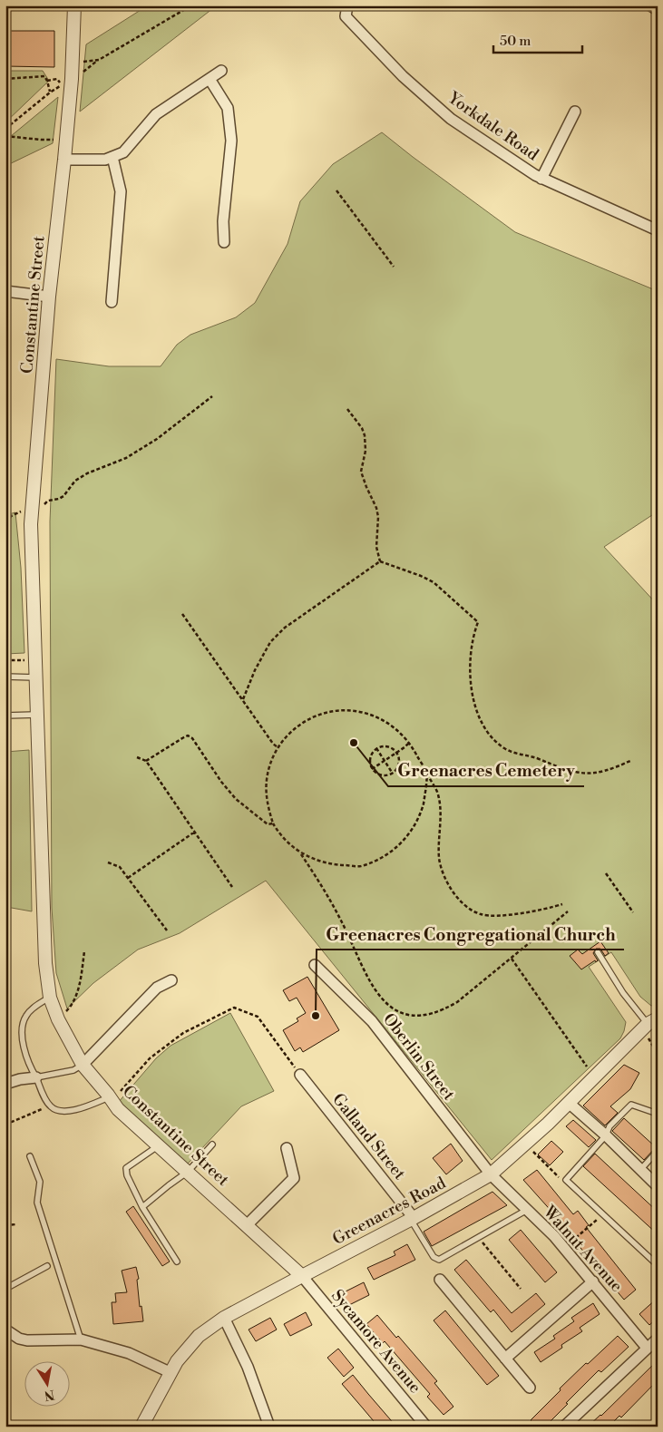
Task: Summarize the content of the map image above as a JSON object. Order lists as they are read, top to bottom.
{
  "streets": {
    "street": [
      "Yorkdale Road",
      "Constantine Street",
      "Oberlin Street",
      "Galland Street",
      "Greenacres Road",
      "Walnut Avenue",
      "Sycamore Avenue"
    ]
  },
  "crossings": [
    ["Constantine Street", "Greenacres Road"],
    ["Constantine Street", "Sycamore Avenue"],
    ["Oberlin Street", "Greenacres Road"],
    ["Oberlin Street", "Walnut Avenue"],
    ["Galland Street", "Greenacres Road"],
    ["Greenacres Road", "Walnut Avenue"],
    ["Greenacres Road", "Sycamore Avenue"]
  ],
  "places": ["Greenacres Cemetery", "Greenacres Congregational Church"],
  "scale_bar": "50 m",
  "north": "bottom"
}
